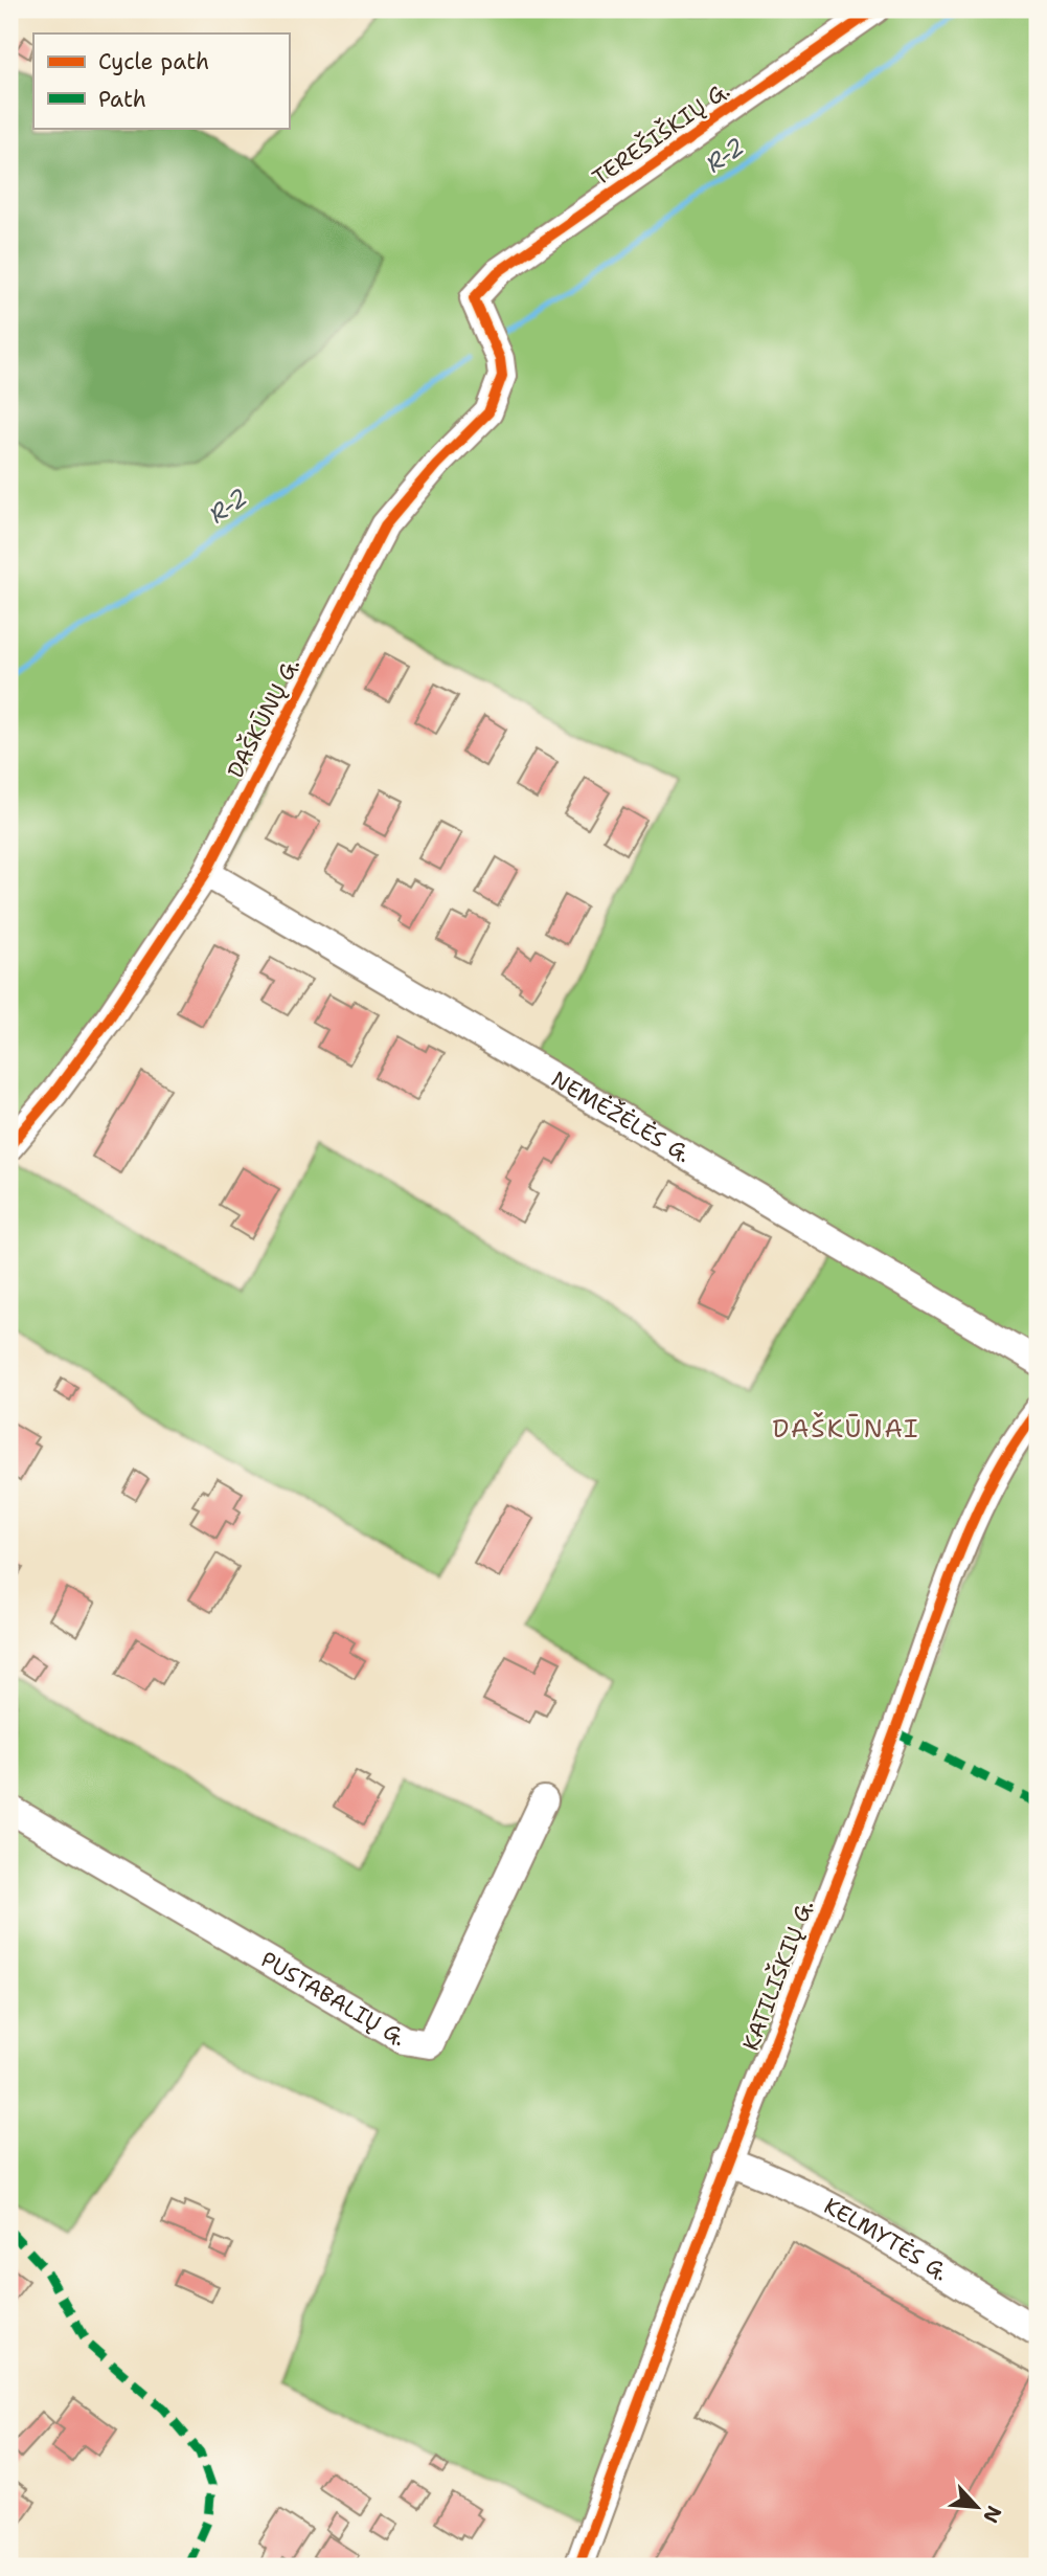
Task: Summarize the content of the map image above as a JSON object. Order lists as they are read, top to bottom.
{
  "streets": {
    "street": [
      "TEREŠIŠKIŲ G.",
      "DAŠKŪNŲ G.",
      "NEMĖŽĖLĖS G.",
      "KATILIŠKIŲ G.",
      "PUSTABALIŲ G.",
      "KELMYTĖS G."
    ]
  },
  "crossings": [
    ["TEREŠIŠKIŲ G.", "DAŠKŪNŲ G."],
    ["DAŠKŪNŲ G.", "NEMĖŽĖLĖS G."],
    ["KATILIŠKIŲ G.", "KELMYTĖS G."]
  ],
  "districts": ["DAŠKŪNAI"],
  "water": ["R-2"],
  "legend": ["Cycle path", "Path"],
  "north": "bottom right"
}
